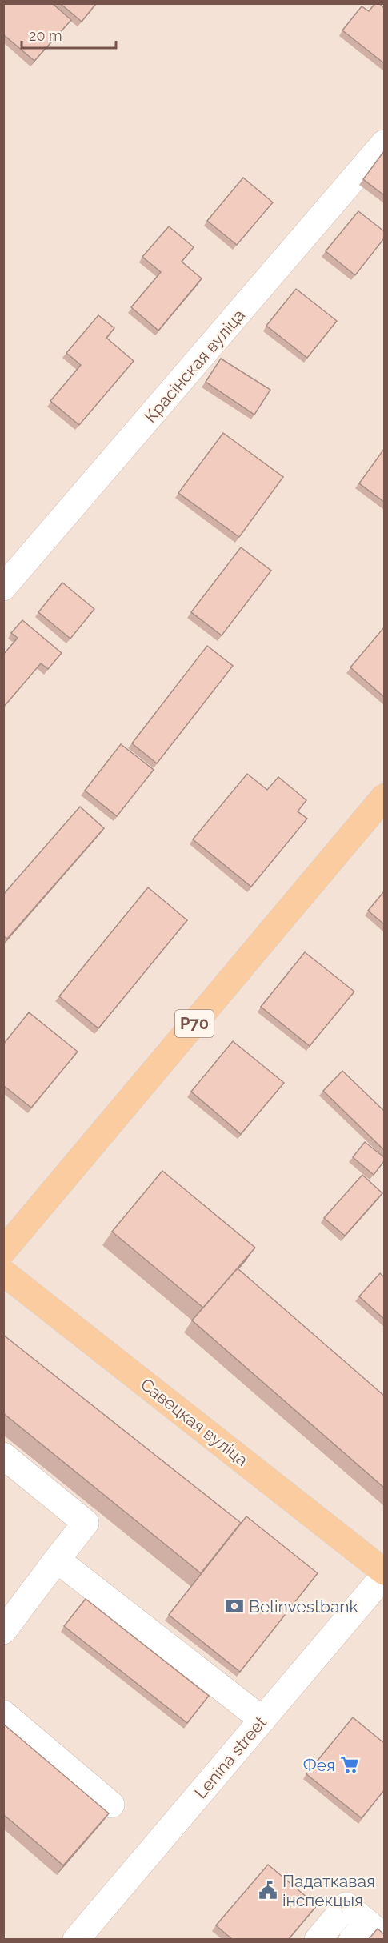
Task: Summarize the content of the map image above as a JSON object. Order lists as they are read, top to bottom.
{
  "streets": {
    "main road": ["Р70", "Савецкая вуліца"],
    "street": ["Красінская вуліца", "Lenina street"]
  },
  "places": {
    "bank": ["Belinvestbank"],
    "supermarket": ["Фея"],
    "public building": ["Падаткавая інспекцыя"]
  },
  "scale_bar": "20 m"
}
